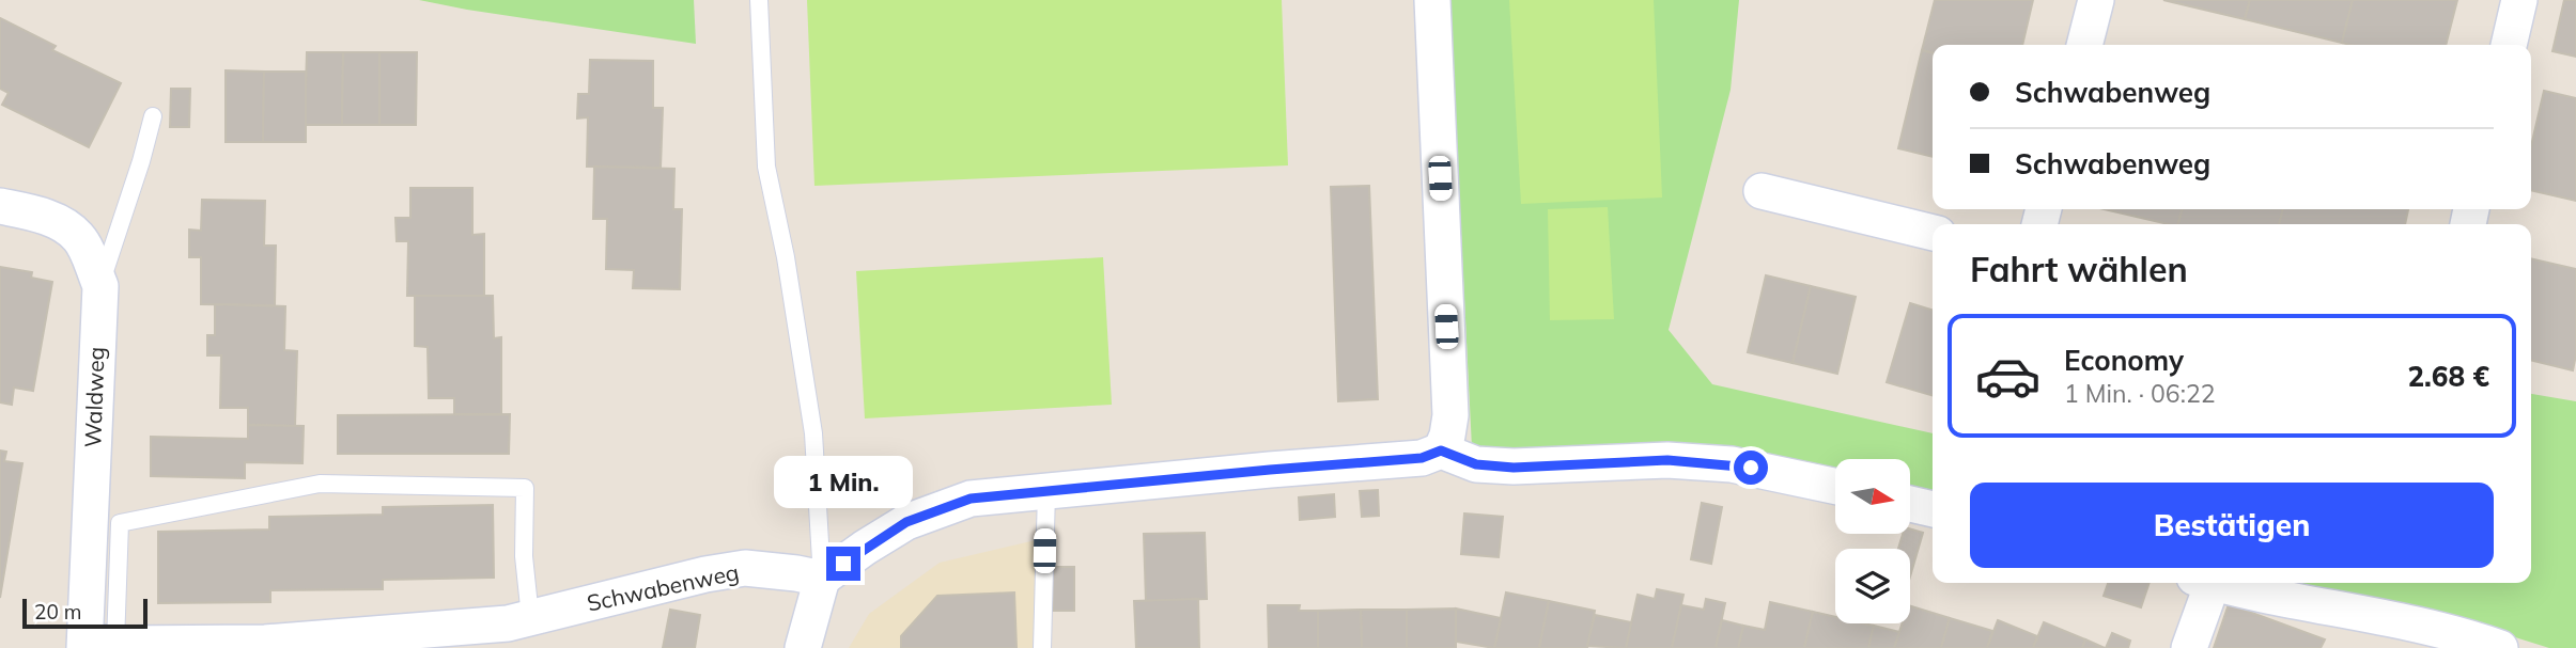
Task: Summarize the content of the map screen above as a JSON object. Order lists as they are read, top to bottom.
{
  "streets": {
    "street": ["Waldweg", "Schwabenweg"]
  },
  "crossings": [
    ["Waldweg", "Schwabenweg"]
  ],
  "scale_bar": "20 m",
  "north": "right",
  "page": {
    "banner": ["Schwabenweg", "Schwabenweg"],
    "heading": "Fahrt wählen",
    "list": [
      {
        "name": "Economy",
        "note": "1 Min. · 06:22",
        "value": "2.68 €"
      }
    ],
    "bubble": "1 Min.",
    "buttons": "Bestätigen",
    "scale": "20 m"
  }
}
